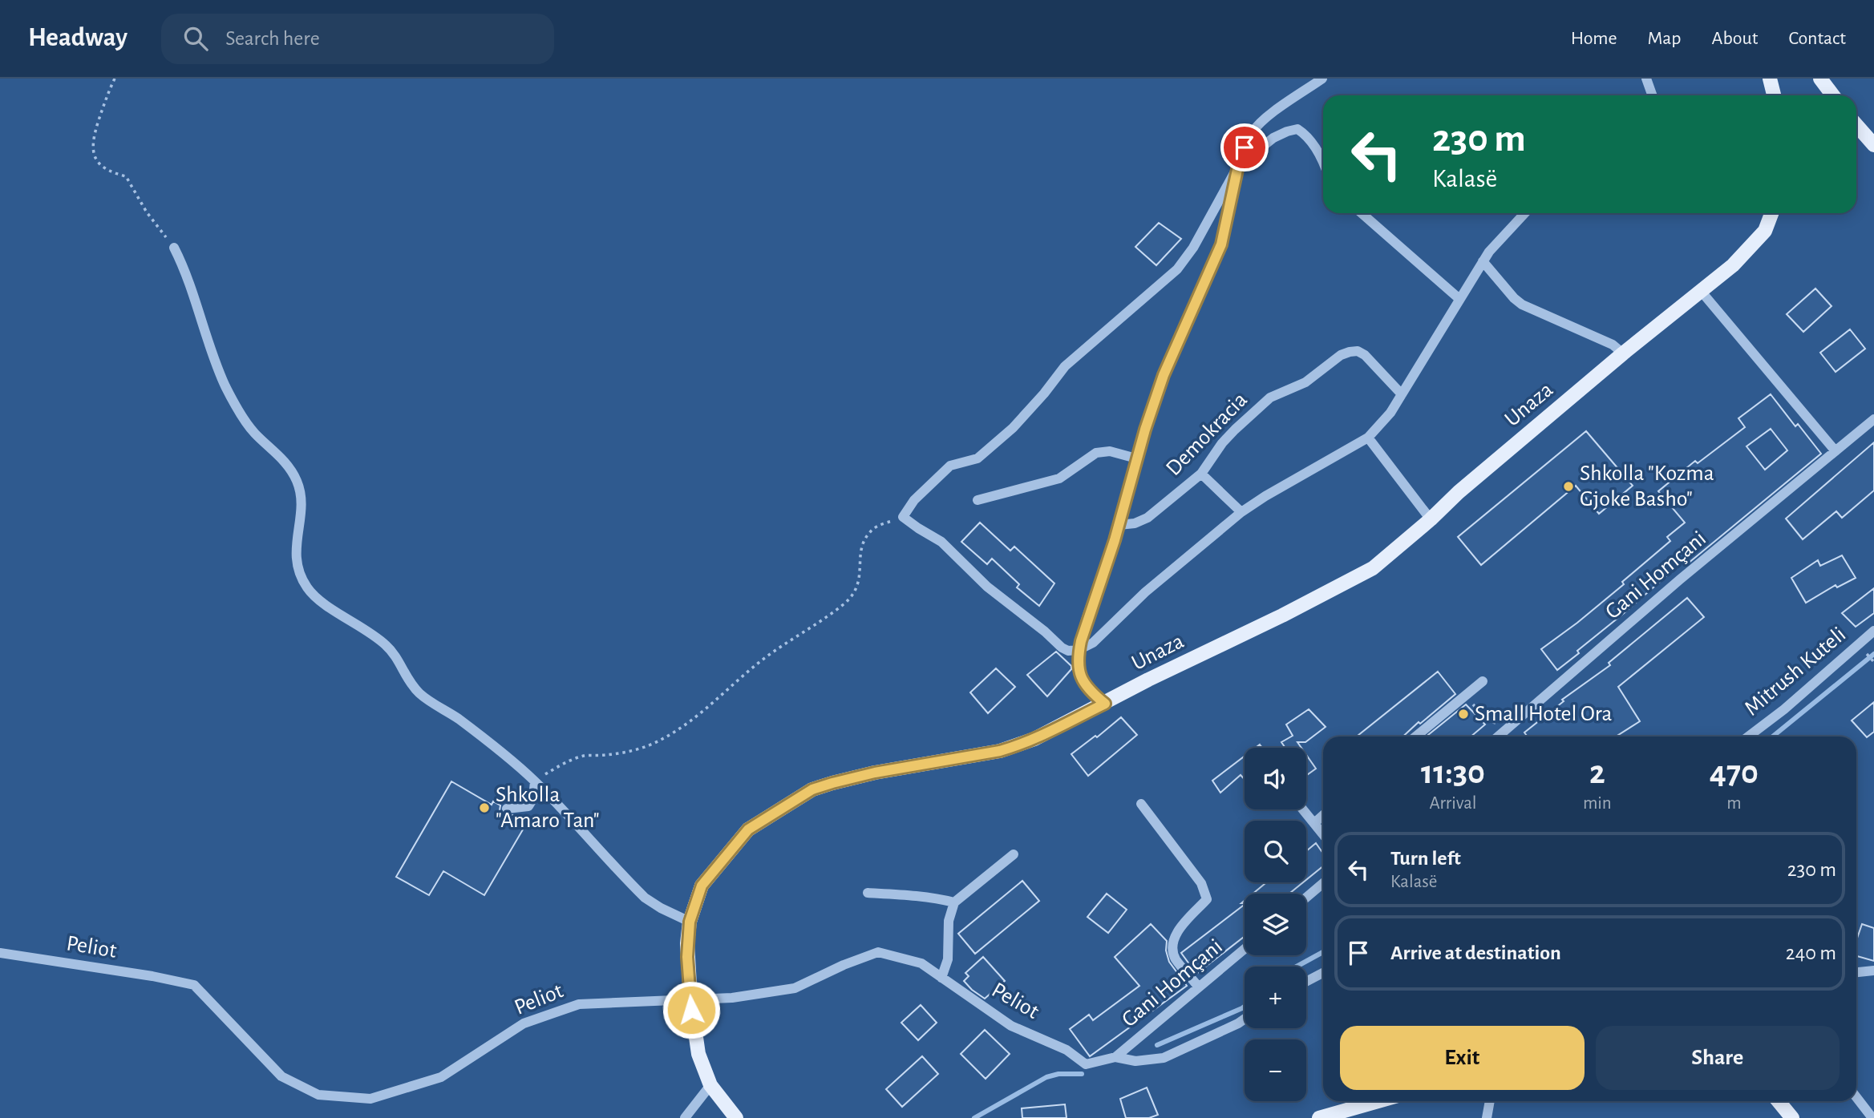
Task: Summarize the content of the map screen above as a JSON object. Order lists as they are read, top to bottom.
{
  "streets": {
    "main road": ["Unaza"],
    "street": [
      "Demokracia",
      "Gani Homçani",
      "Mitrush Kuteli",
      "Peliot"
    ]
  },
  "crossings": [
    ["Unaza", "Peliot"],
    ["Gani Homçani", "Peliot"]
  ],
  "places": ["Shkolla \"Kozma Gjoke Basho\"", "Small Hotel Ora", "Shkolla \"Amaro Tan\""],
  "page": {
    "header": "Headway",
    "search": "Search here",
    "nav": [
      "Home",
      "Map",
      "About",
      "Contact"
    ],
    "turn": ["230 m", "Kalasë"],
    "eta": [
      "11:30",
      "Arrival",
      "2",
      "min",
      "470",
      "m"
    ],
    "map_buttons": ["+", "−"],
    "list": [
      {
        "name": "Turn left",
        "note": "Kalasë",
        "value": "230 m"
      },
      {
        "name": "Arrive at destination",
        "value": "240 m"
      }
    ],
    "buttons": ["Exit", "Share"]
  }
}
